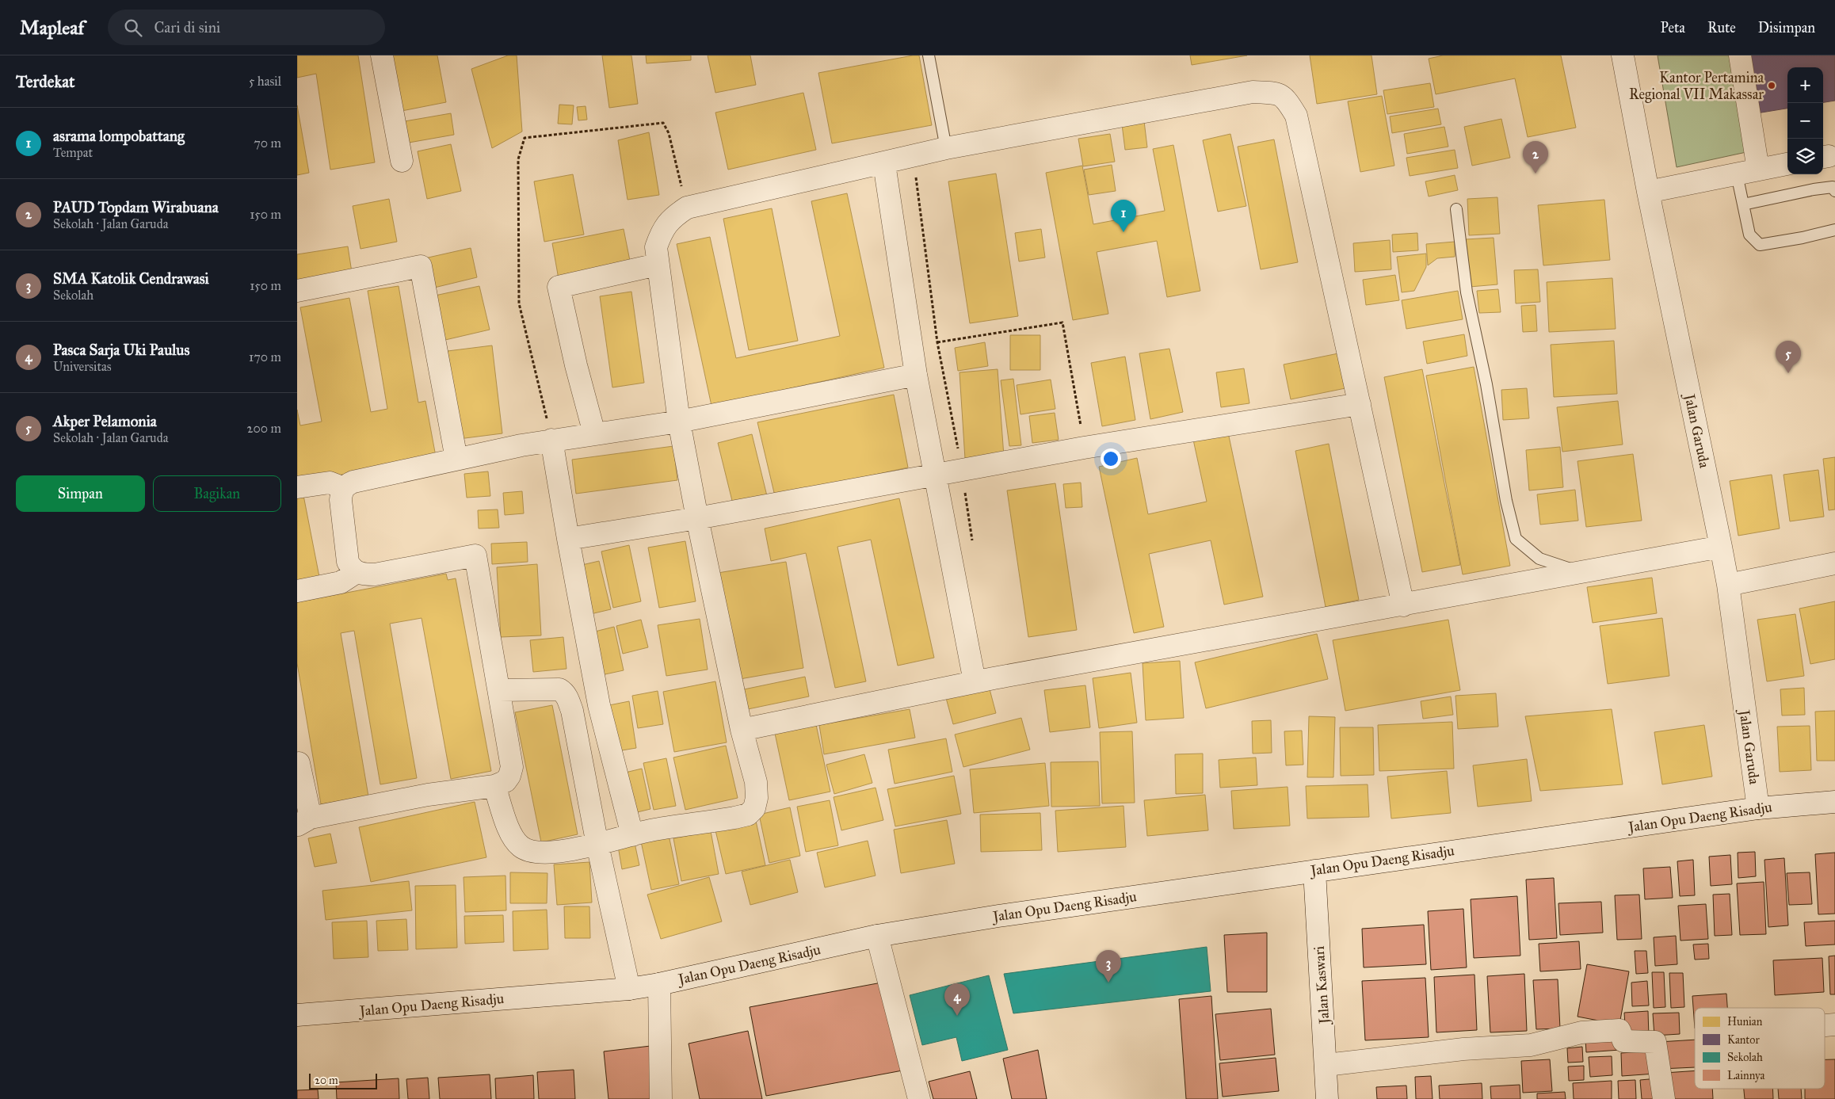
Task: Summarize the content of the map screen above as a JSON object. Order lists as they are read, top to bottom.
{
  "streets": {
    "street": ["Jalan Garuda", "Jalan Opu Daeng Risadju", "Jalan Kaswari"]
  },
  "crossings": [
    ["Jalan Garuda", "Jalan Opu Daeng Risadju"],
    ["Jalan Opu Daeng Risadju", "Jalan Kaswari"]
  ],
  "places": ["Kantor Pertamina Regional VII Makassar"],
  "legend": [
    "Hunian",
    "Kantor",
    "Sekolah",
    "Lainnya"
  ],
  "scale_bar": "20 m",
  "page": {
    "header": "Mapleaf",
    "search": "Cari di sini",
    "nav": ["Peta", "Rute", "Disimpan"],
    "heading": ["Terdekat", "5 hasil"],
    "map_buttons": ["+", "−"],
    "list": [
      {
        "mark": "1",
        "name": "asrama lompobattang",
        "note": "Tempat",
        "value": "70 m"
      },
      {
        "mark": "2",
        "name": "PAUD Topdam Wirabuana",
        "note": "Sekolah · Jalan Garuda",
        "value": "150 m"
      },
      {
        "mark": "3",
        "name": "SMA Katolik Cendrawasi",
        "note": "Sekolah",
        "value": "150 m"
      },
      {
        "mark": "4",
        "name": "Pasca Sarja Uki Paulus",
        "note": "Universitas",
        "value": "170 m"
      },
      {
        "mark": "5",
        "name": "Akper Pelamonia",
        "note": "Sekolah · Jalan Garuda",
        "value": "200 m"
      }
    ],
    "pins": [
      "2",
      "1",
      "5",
      "3",
      "4"
    ],
    "buttons": ["Simpan", "Bagikan"],
    "scale": "20 m"
  }
}
